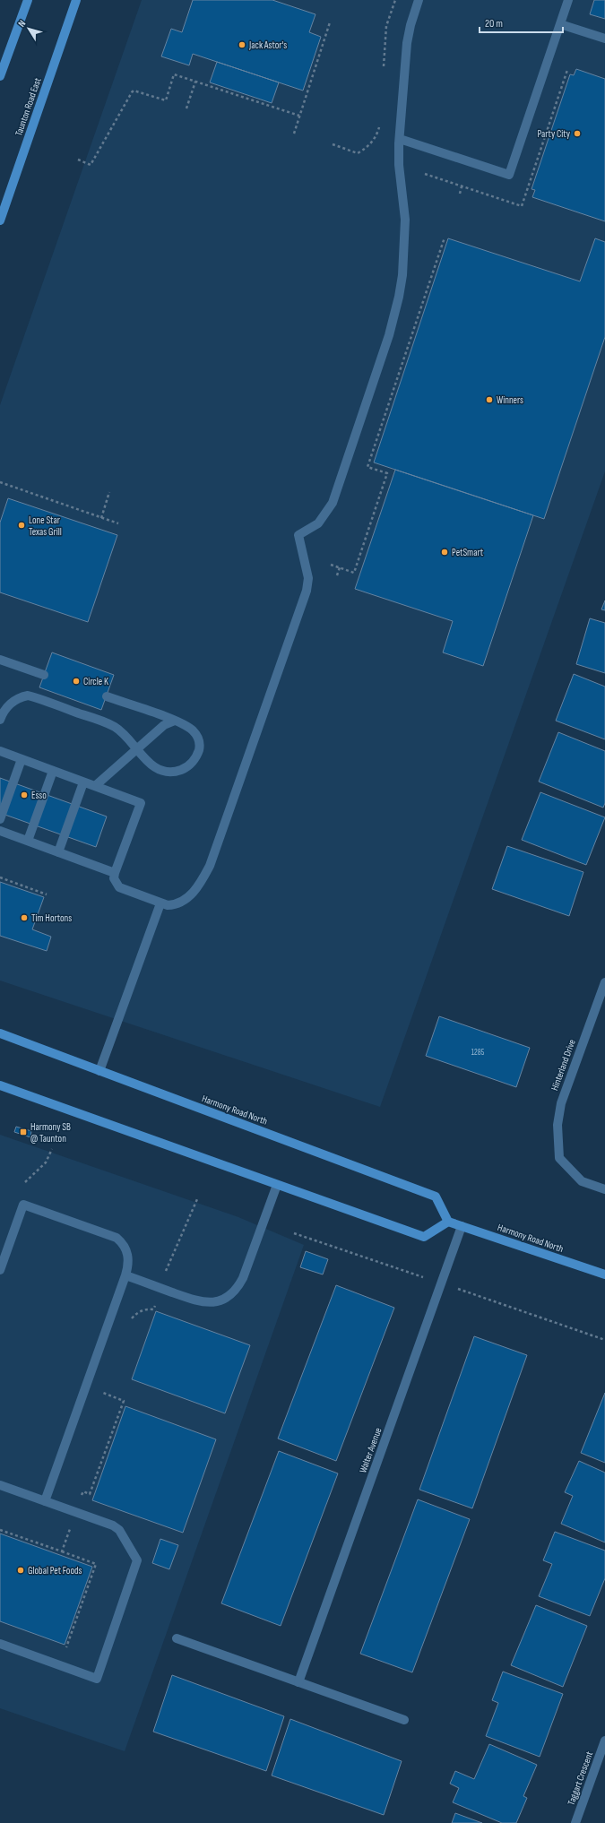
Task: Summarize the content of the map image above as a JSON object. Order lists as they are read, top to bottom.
{
  "streets": {
    "main road": ["Taunton Road East", "Harmony Road North"],
    "street": ["Hinterland Drive", "Walter Avenue", "Taggart Crescent"]
  },
  "crossings": [
    ["Harmony Road North", "Walter Avenue"]
  ],
  "places": {
    "other": [
      "Jack Astor's",
      "Party City",
      "Winners",
      "Lone Star Texas Grill",
      "PetSmart",
      "Circle K",
      "Esso",
      "Tim Hortons",
      "Global Pet Foods"
    ],
    "transit": ["Harmony SB @ Taunton"]
  },
  "house_numbers": ["1285"],
  "scale_bar": "20 m",
  "north": "top left"
}
